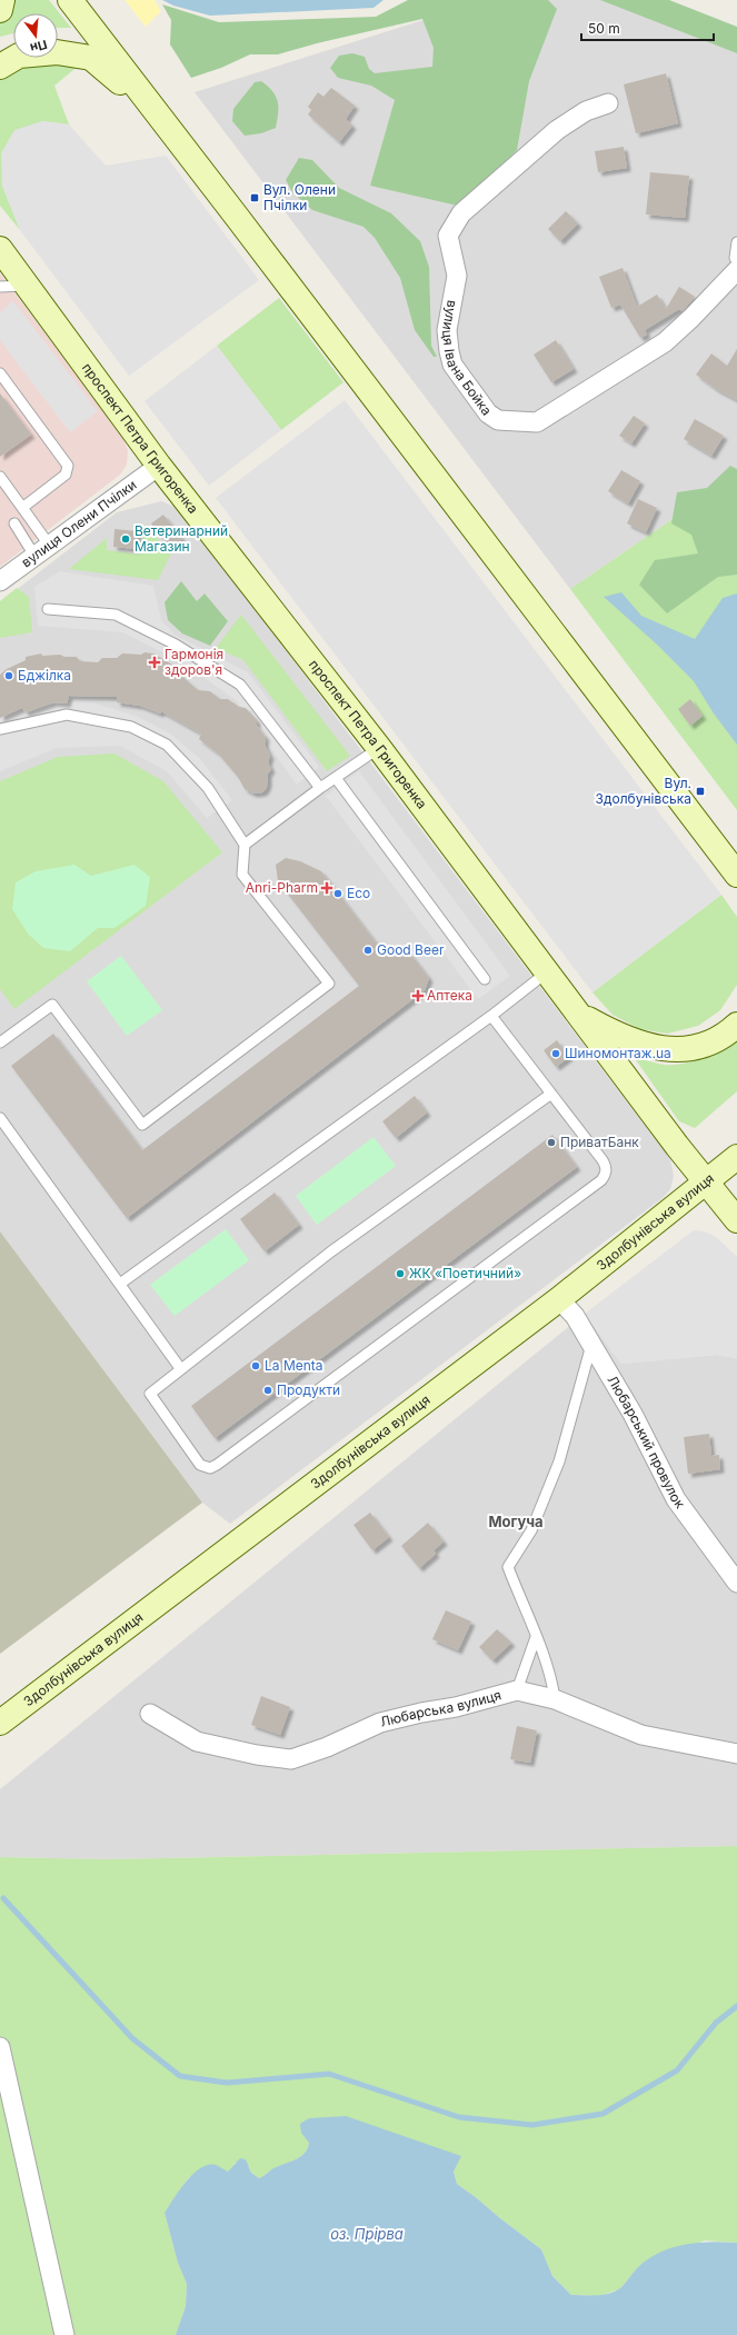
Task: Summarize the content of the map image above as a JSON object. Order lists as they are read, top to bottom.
{
  "streets": {
    "main road": ["проспект Петра Григоренка", "Здолбунівська вулиця"],
    "street": [
      "вулиця Івана Бойка",
      "вулиця Олени Пчілки",
      "Любарський провулок",
      "Любарська вулиця"
    ]
  },
  "crossings": [
    ["проспект Петра Григоренка", "вулиця Олени Пчілки"],
    ["проспект Петра Григоренка", "Здолбунівська вулиця"],
    ["Здолбунівська вулиця", "Любарський провулок"]
  ],
  "districts": ["Могуча"],
  "water": ["оз. Прірва"],
  "places": {
    "transit": ["Вул. Олени Пчілки", "Вул. Здолбунівська"],
    "other": [
      "Ветеринарний Магазин",
      "Бджілка",
      "Eco",
      "Good Beer",
      "Шиномонтаж.ua",
      "ПриватБанк",
      "ЖК «Поетичний»",
      "La Menta",
      "Продукти"
    ],
    "health": ["Гармонія здоров'я", "Anri-Pharm", "Аптека"]
  },
  "scale_bar": "50 m",
  "north": "bottom"
}
